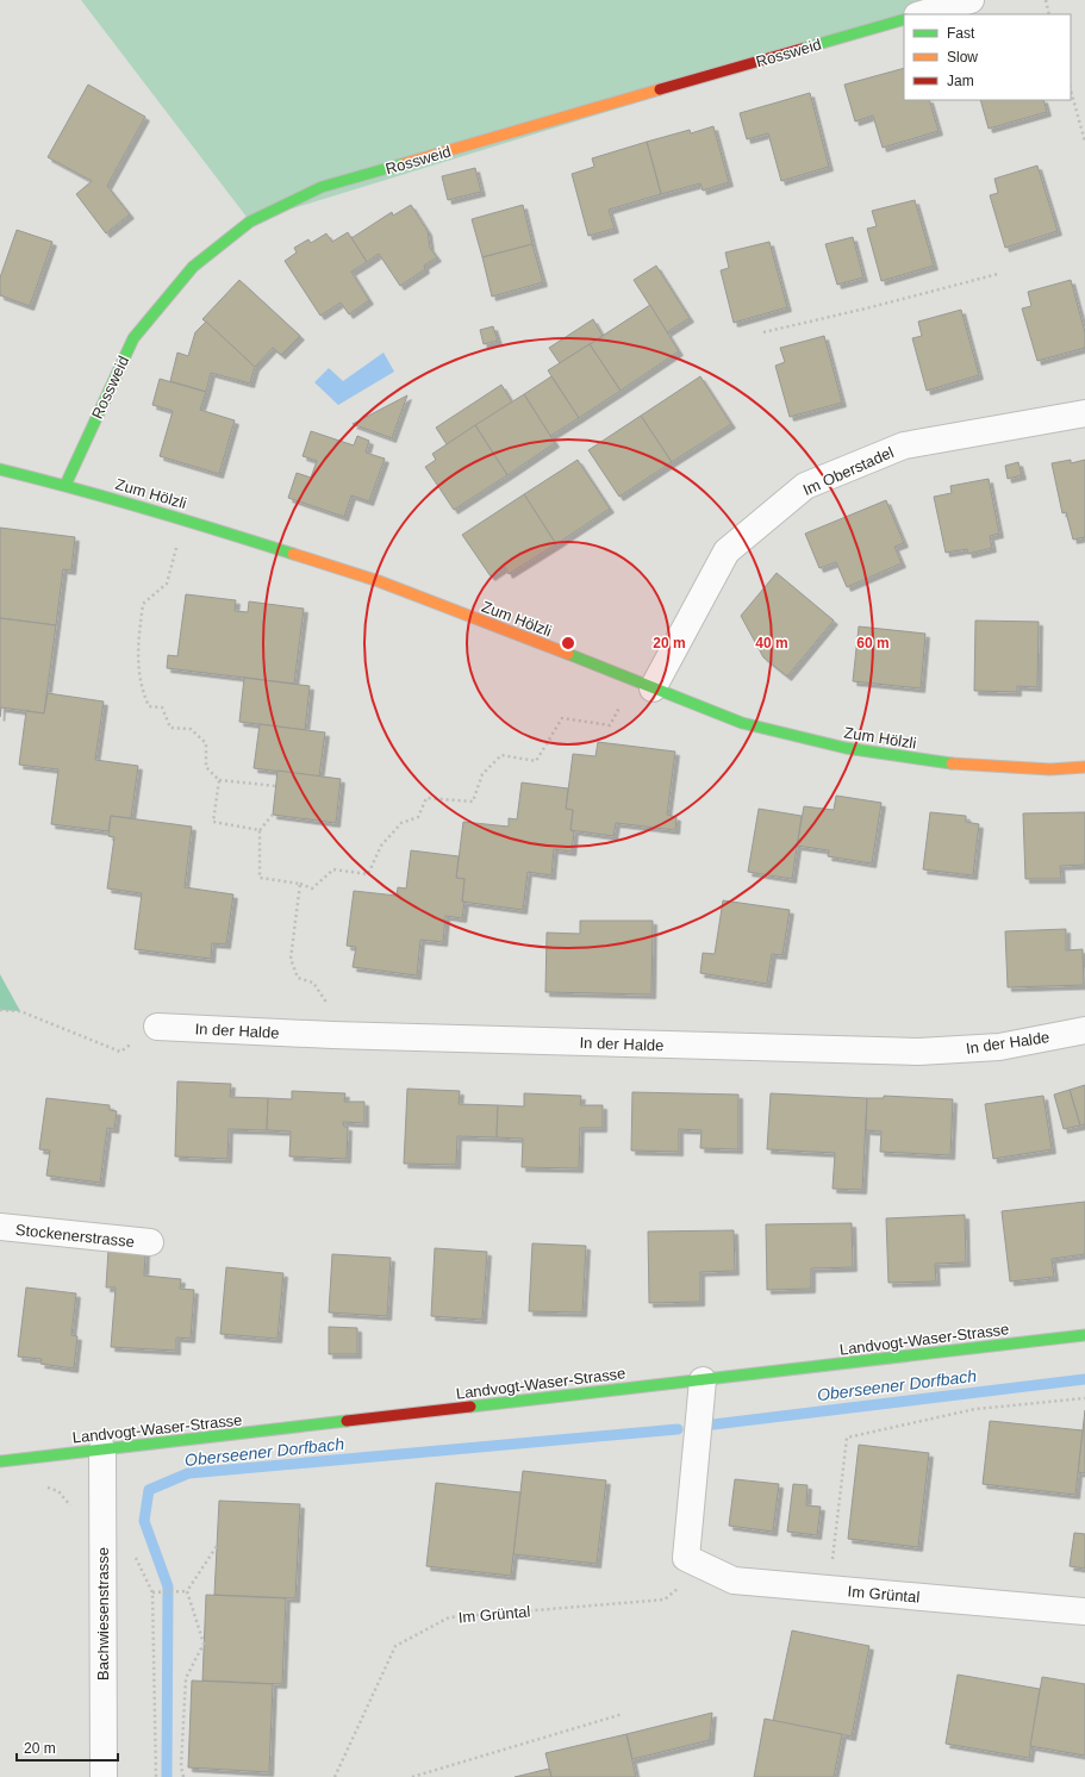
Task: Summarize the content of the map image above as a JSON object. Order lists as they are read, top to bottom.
{
  "streets": {
    "street": [
      "Rossweid",
      "Im Oberstadel",
      "Zum Hölzli",
      "In der Halde",
      "Stockenerstrasse",
      "Landvogt-Waser-Strasse",
      "Im Grüntal",
      "Bachwiesenstrasse"
    ]
  },
  "crossings": [
    ["Rossweid", "Zum Hölzli"],
    ["Im Oberstadel", "Zum Hölzli"],
    ["Landvogt-Waser-Strasse", "Bachwiesenstrasse"]
  ],
  "water": ["Oberseener Dorfbach"],
  "legend": ["Fast", "Slow", "Jam"],
  "scale_bar": "20 m",
  "rings": ["20 m", "40 m", "60 m"]
}
